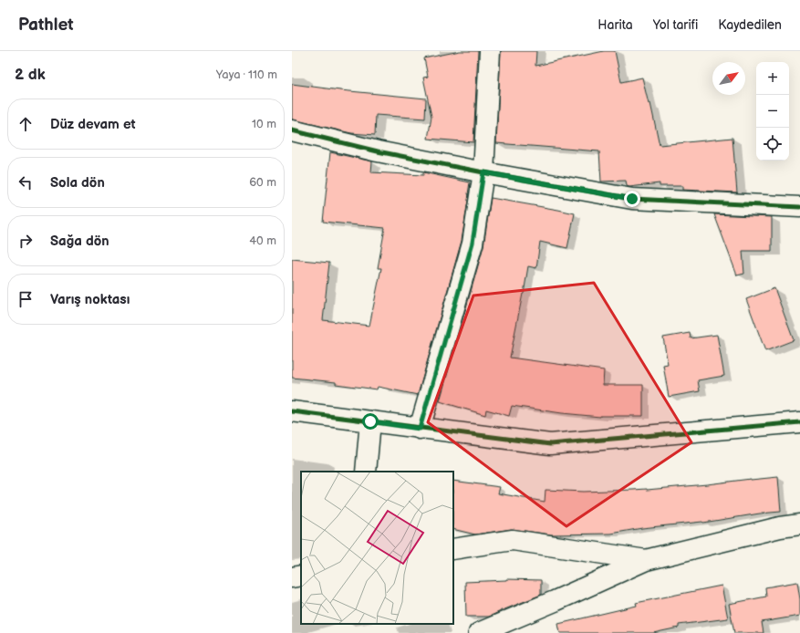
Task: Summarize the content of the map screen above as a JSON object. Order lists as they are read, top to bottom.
{
  "north": "top right",
  "page": {
    "header": "Pathlet",
    "nav": ["Harita", "Yol tarifi", "Kaydedilen"],
    "heading": ["2 dk", "Yaya · 110 m"],
    "map_buttons": ["+", "−"],
    "list": [
      ["Düz devam et", "10 m"],
      ["Sola dön", "60 m"],
      ["Sağa dön", "40 m"],
      "Varış noktası"
    ]
  }
}
